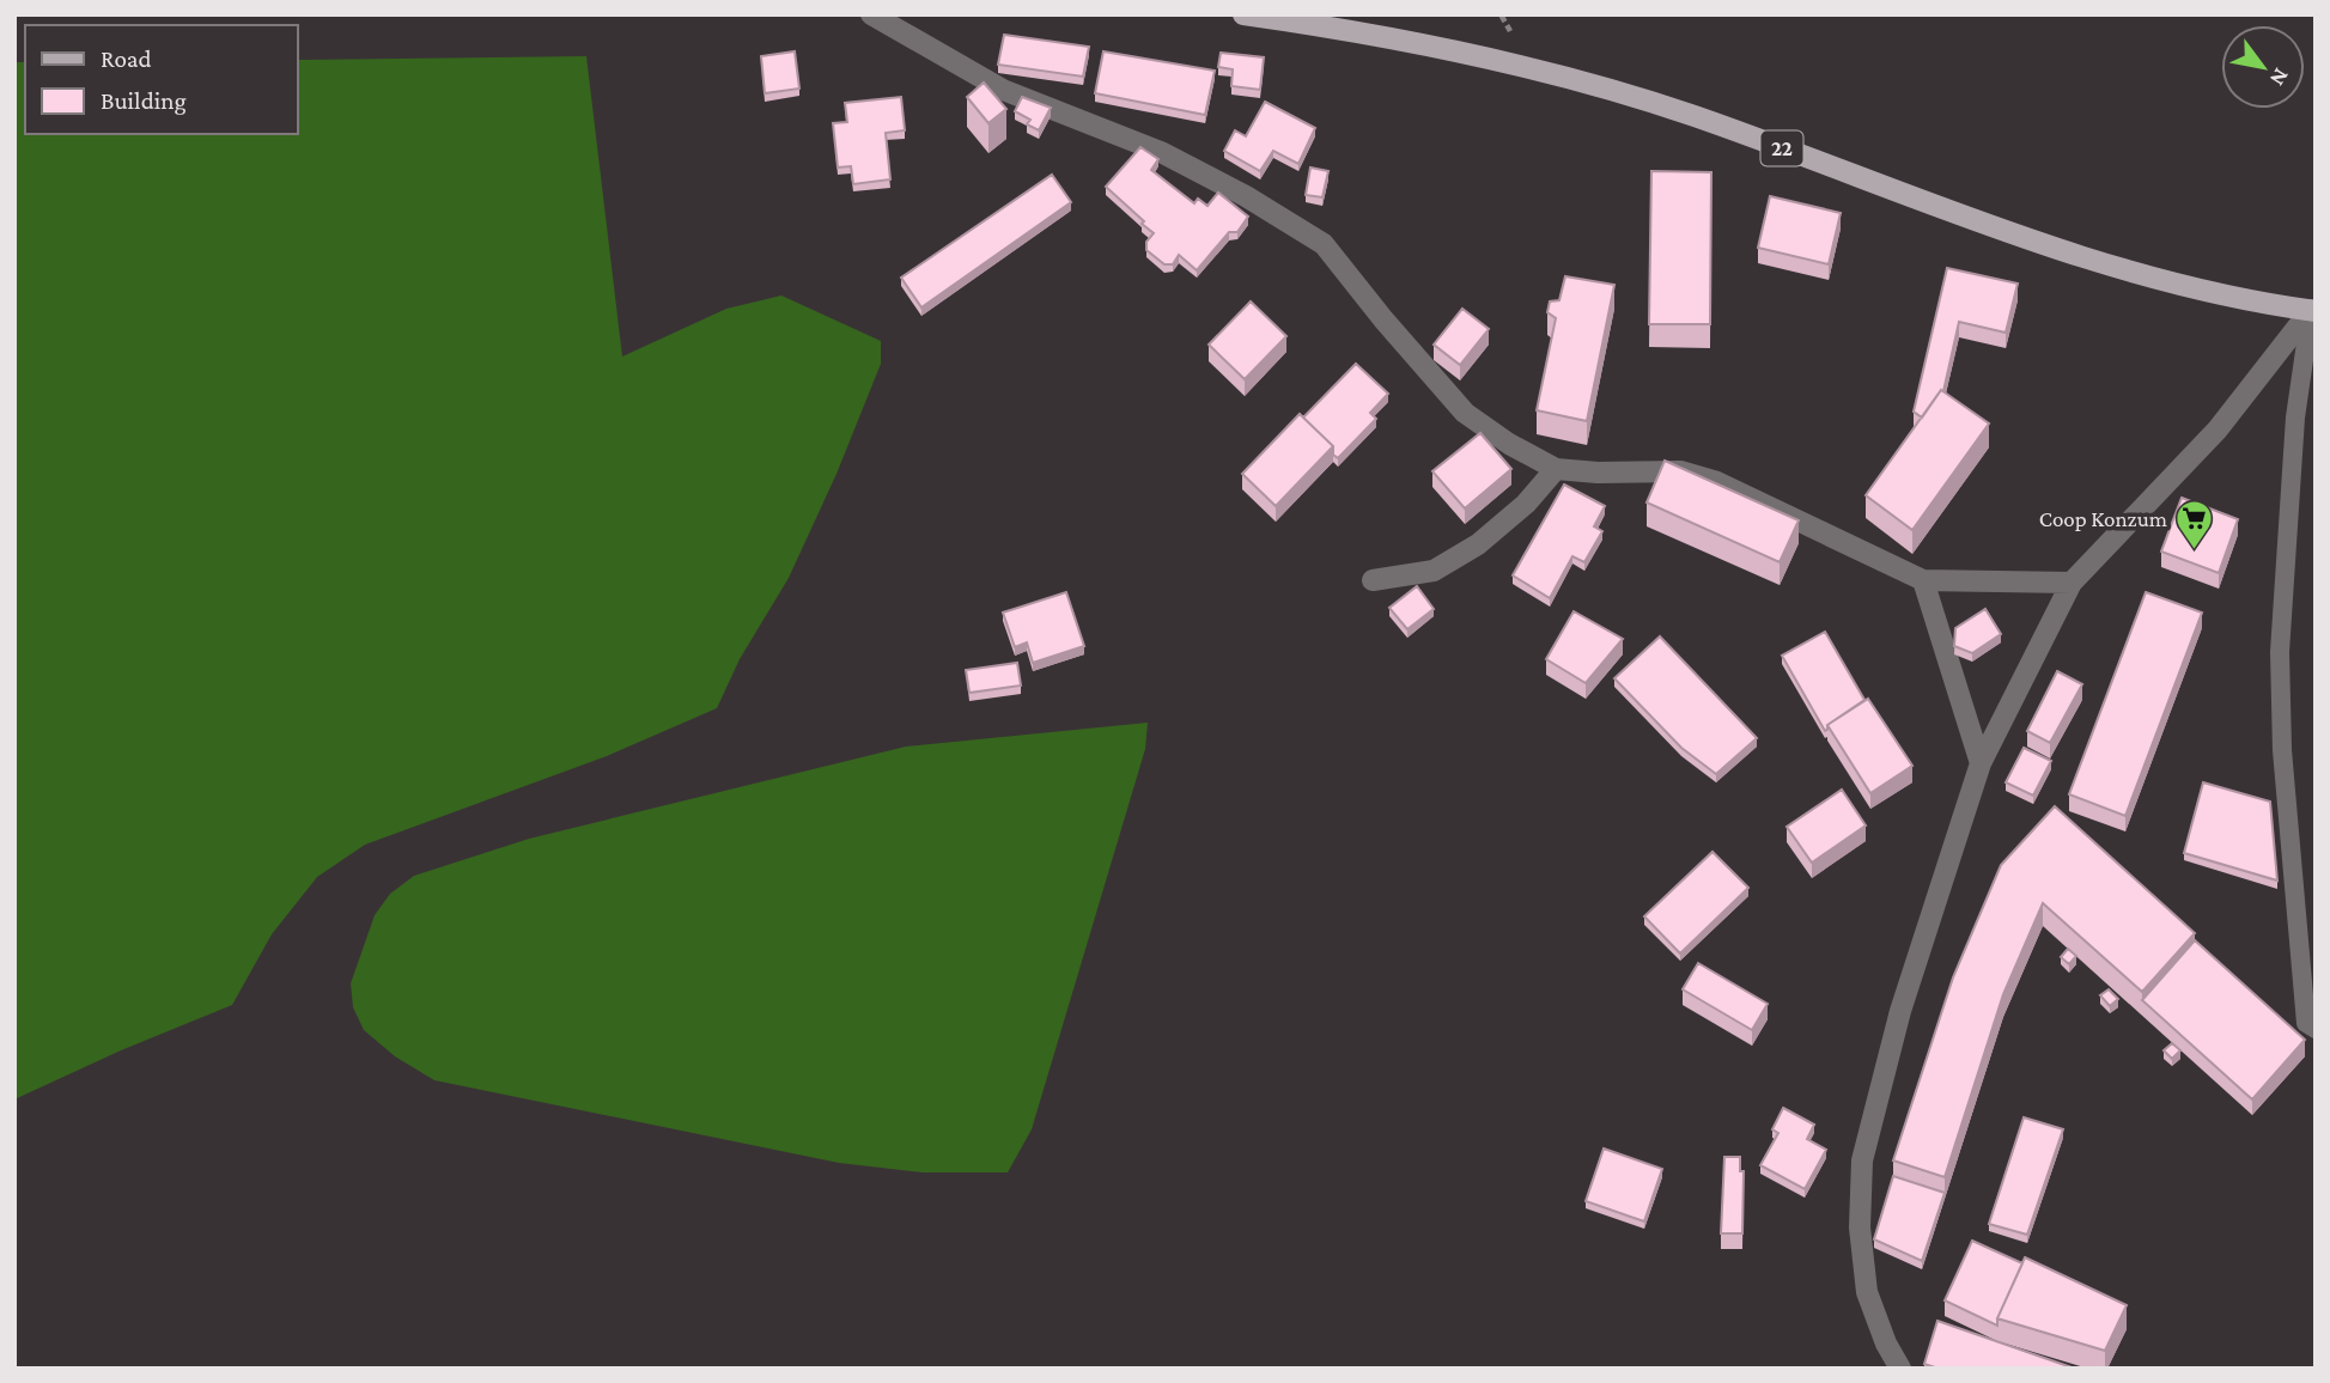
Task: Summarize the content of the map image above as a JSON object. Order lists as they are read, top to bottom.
{
  "streets": {
    "main road": ["22"]
  },
  "places": {
    "supermarket": ["Coop Konzum"]
  },
  "legend": ["Road", "Building"],
  "north": "bottom right"
}
